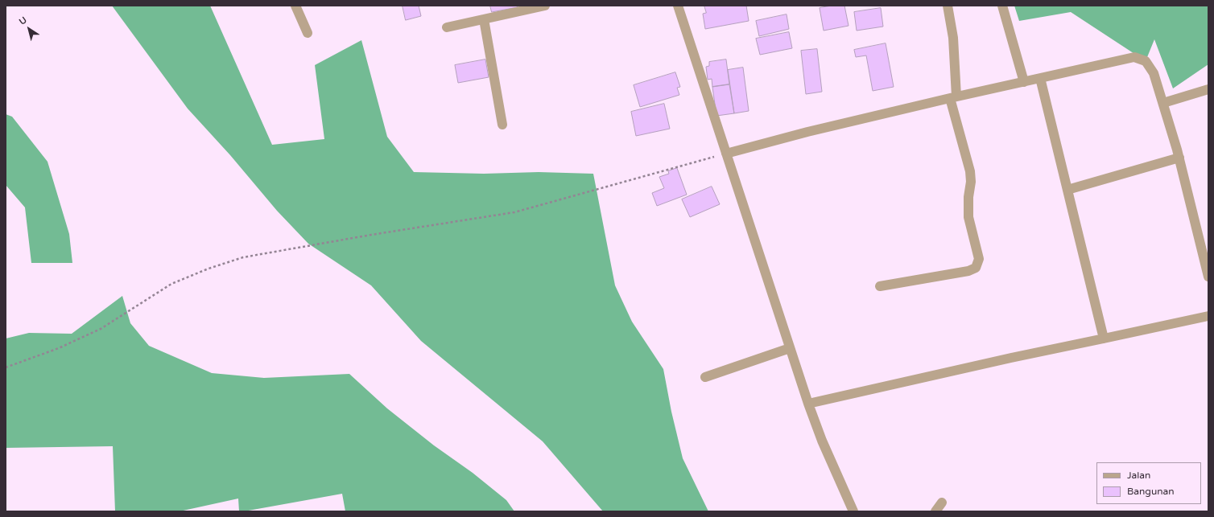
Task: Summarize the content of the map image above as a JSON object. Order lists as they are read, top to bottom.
{
  "legend": ["Jalan", "Bangunan"],
  "north": "top left"
}
